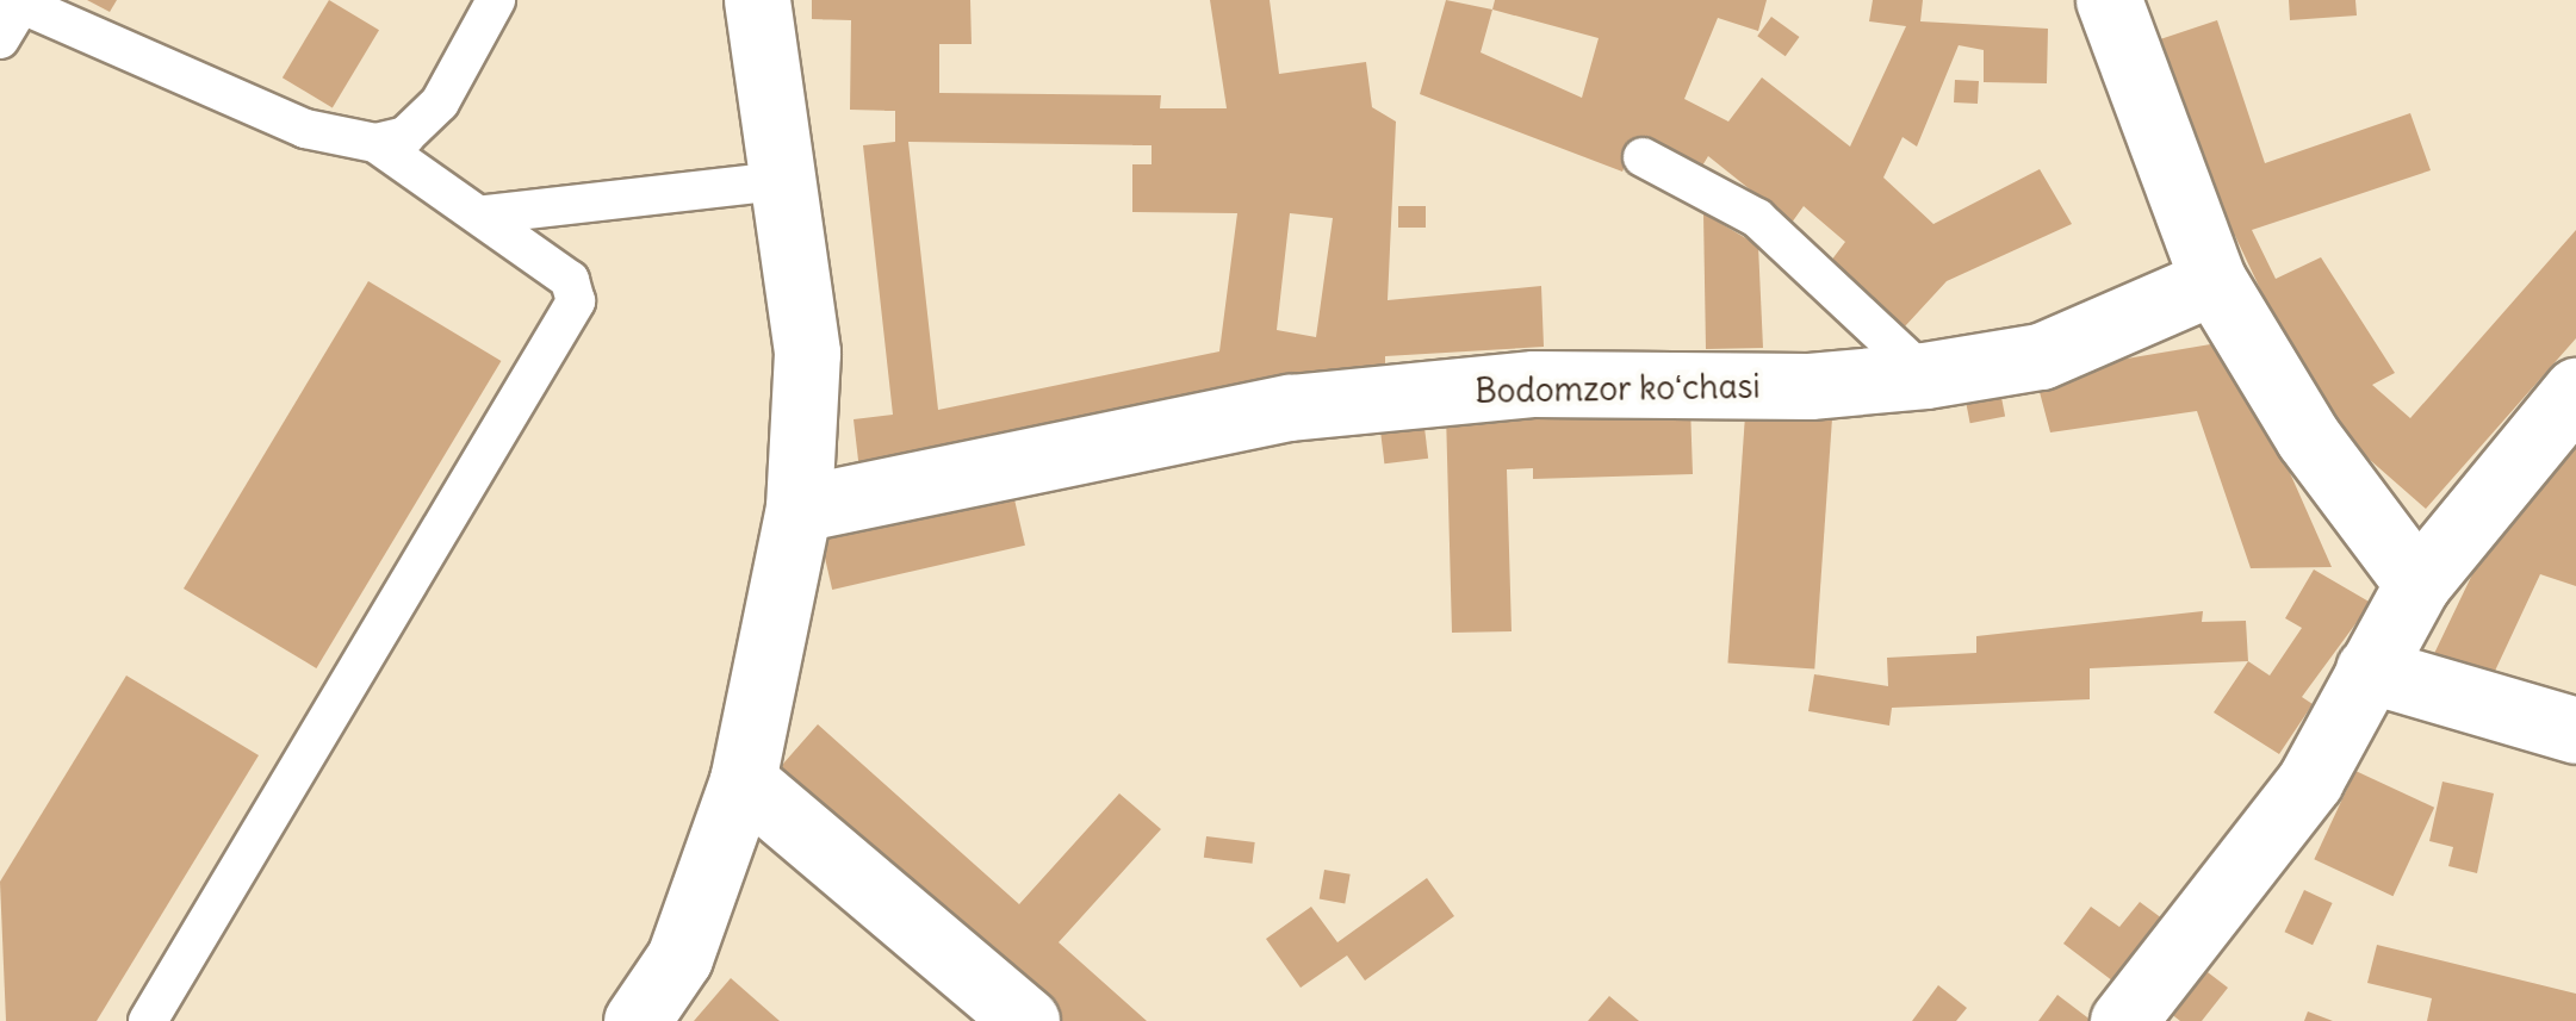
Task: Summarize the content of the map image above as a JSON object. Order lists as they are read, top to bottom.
{
  "streets": {
    "street": ["Bodomzor koʻchasi"]
  }
}
